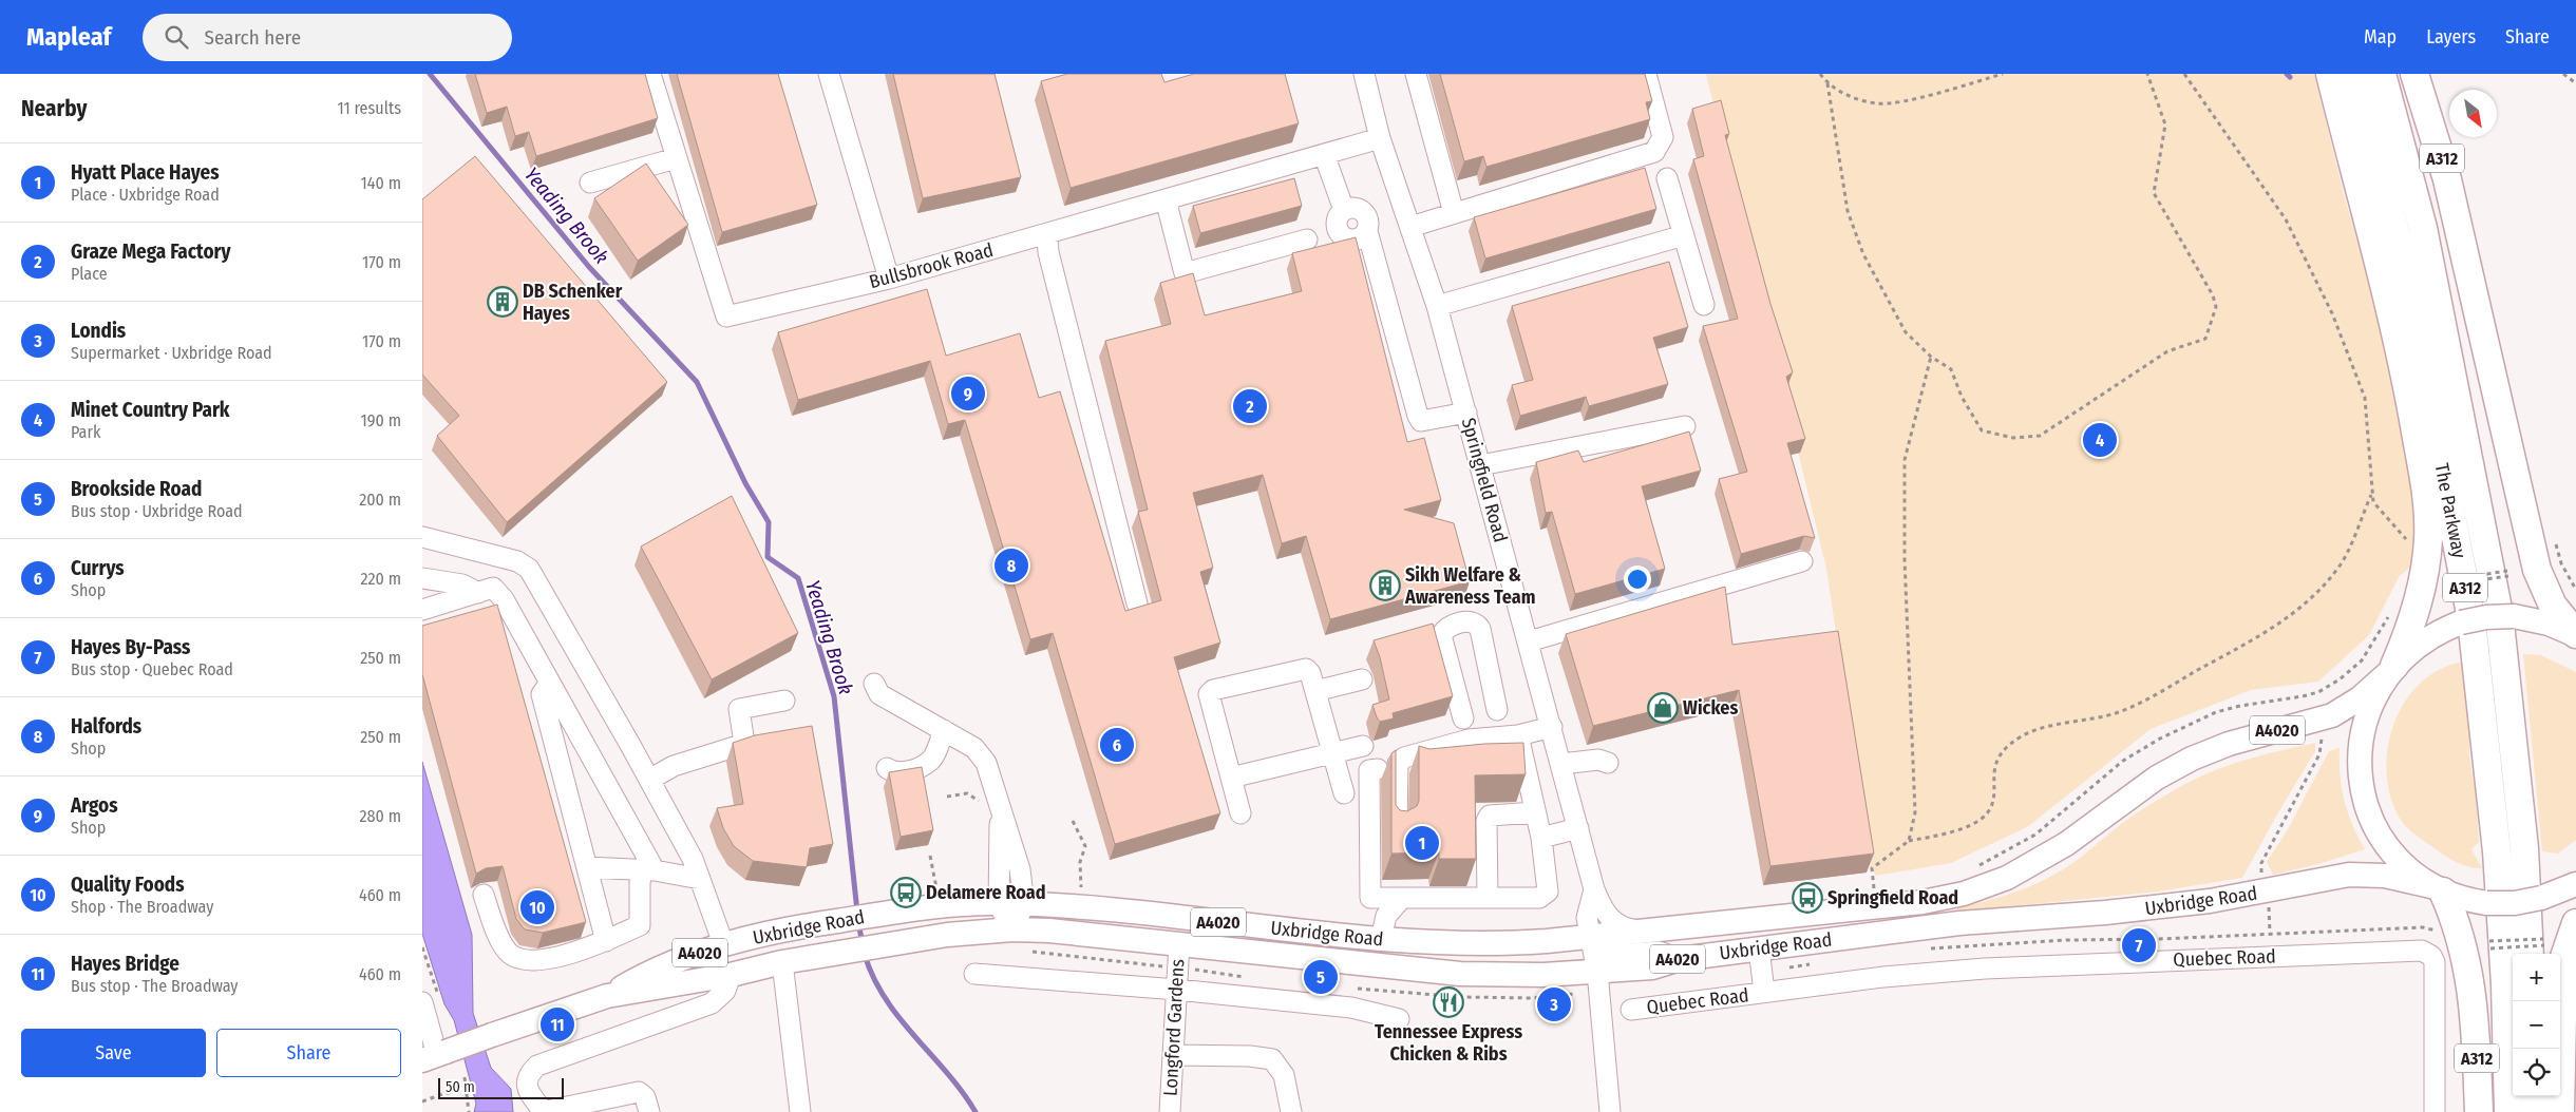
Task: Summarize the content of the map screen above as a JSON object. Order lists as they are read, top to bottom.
{
  "streets": {
    "highway": ["A312", "The Parkway"],
    "main road": ["A4020", "Uxbridge Road"],
    "street": [
      "Bullsbrook Road",
      "Springfield Road",
      "Quebec Road",
      "Longford Gardens"
    ]
  },
  "crossings": [
    ["A312", "Uxbridge Road"],
    ["Bullsbrook Road", "Springfield Road"],
    ["Springfield Road", "Uxbridge Road"],
    ["A4020", "Uxbridge Road"],
    ["Uxbridge Road", "Quebec Road"],
    ["Uxbridge Road", "Longford Gardens"]
  ],
  "water": ["Yeading Brook"],
  "places": {
    "building": ["DB Schenker Hayes", "Sikh Welfare & Awareness Team"],
    "shop": ["Wickes"],
    "bus stop": ["Delamere Road", "Springfield Road"],
    "restaurant": ["Tennessee Express Chicken & Ribs"]
  },
  "scale_bar": "50 m",
  "north": "bottom right",
  "page": {
    "header": "Mapleaf",
    "search": "Search here",
    "nav": ["Map", "Layers", "Share"],
    "heading": ["Nearby", "11 results"],
    "list": [
      {
        "mark": "1",
        "name": "Hyatt Place Hayes",
        "note": "Place · Uxbridge Road",
        "value": "140 m"
      },
      {
        "mark": "2",
        "name": "Graze Mega Factory",
        "note": "Place",
        "value": "170 m"
      },
      {
        "mark": "3",
        "name": "Londis",
        "note": "Supermarket · Uxbridge Road",
        "value": "170 m"
      },
      {
        "mark": "4",
        "name": "Minet Country Park",
        "note": "Park",
        "value": "190 m"
      },
      {
        "mark": "5",
        "name": "Brookside Road",
        "note": "Bus stop · Uxbridge Road",
        "value": "200 m"
      },
      {
        "mark": "6",
        "name": "Currys",
        "note": "Shop",
        "value": "220 m"
      },
      {
        "mark": "7",
        "name": "Hayes By-Pass",
        "note": "Bus stop · Quebec Road",
        "value": "250 m"
      },
      {
        "mark": "8",
        "name": "Halfords",
        "note": "Shop",
        "value": "250 m"
      },
      {
        "mark": "9",
        "name": "Argos",
        "note": "Shop",
        "value": "280 m"
      },
      {
        "mark": "10",
        "name": "Quality Foods",
        "note": "Shop · The Broadway",
        "value": "460 m"
      },
      {
        "mark": "11",
        "name": "Hayes Bridge",
        "note": "Bus stop · The Broadway",
        "value": "460 m"
      }
    ],
    "pins": [
      "9",
      "2",
      "4",
      "8",
      "6",
      "1",
      "10",
      "7",
      "5",
      "3",
      "11"
    ],
    "map_buttons": ["+", "−"],
    "buttons": ["Save", "Share"],
    "scale": "50 m"
  }
}
